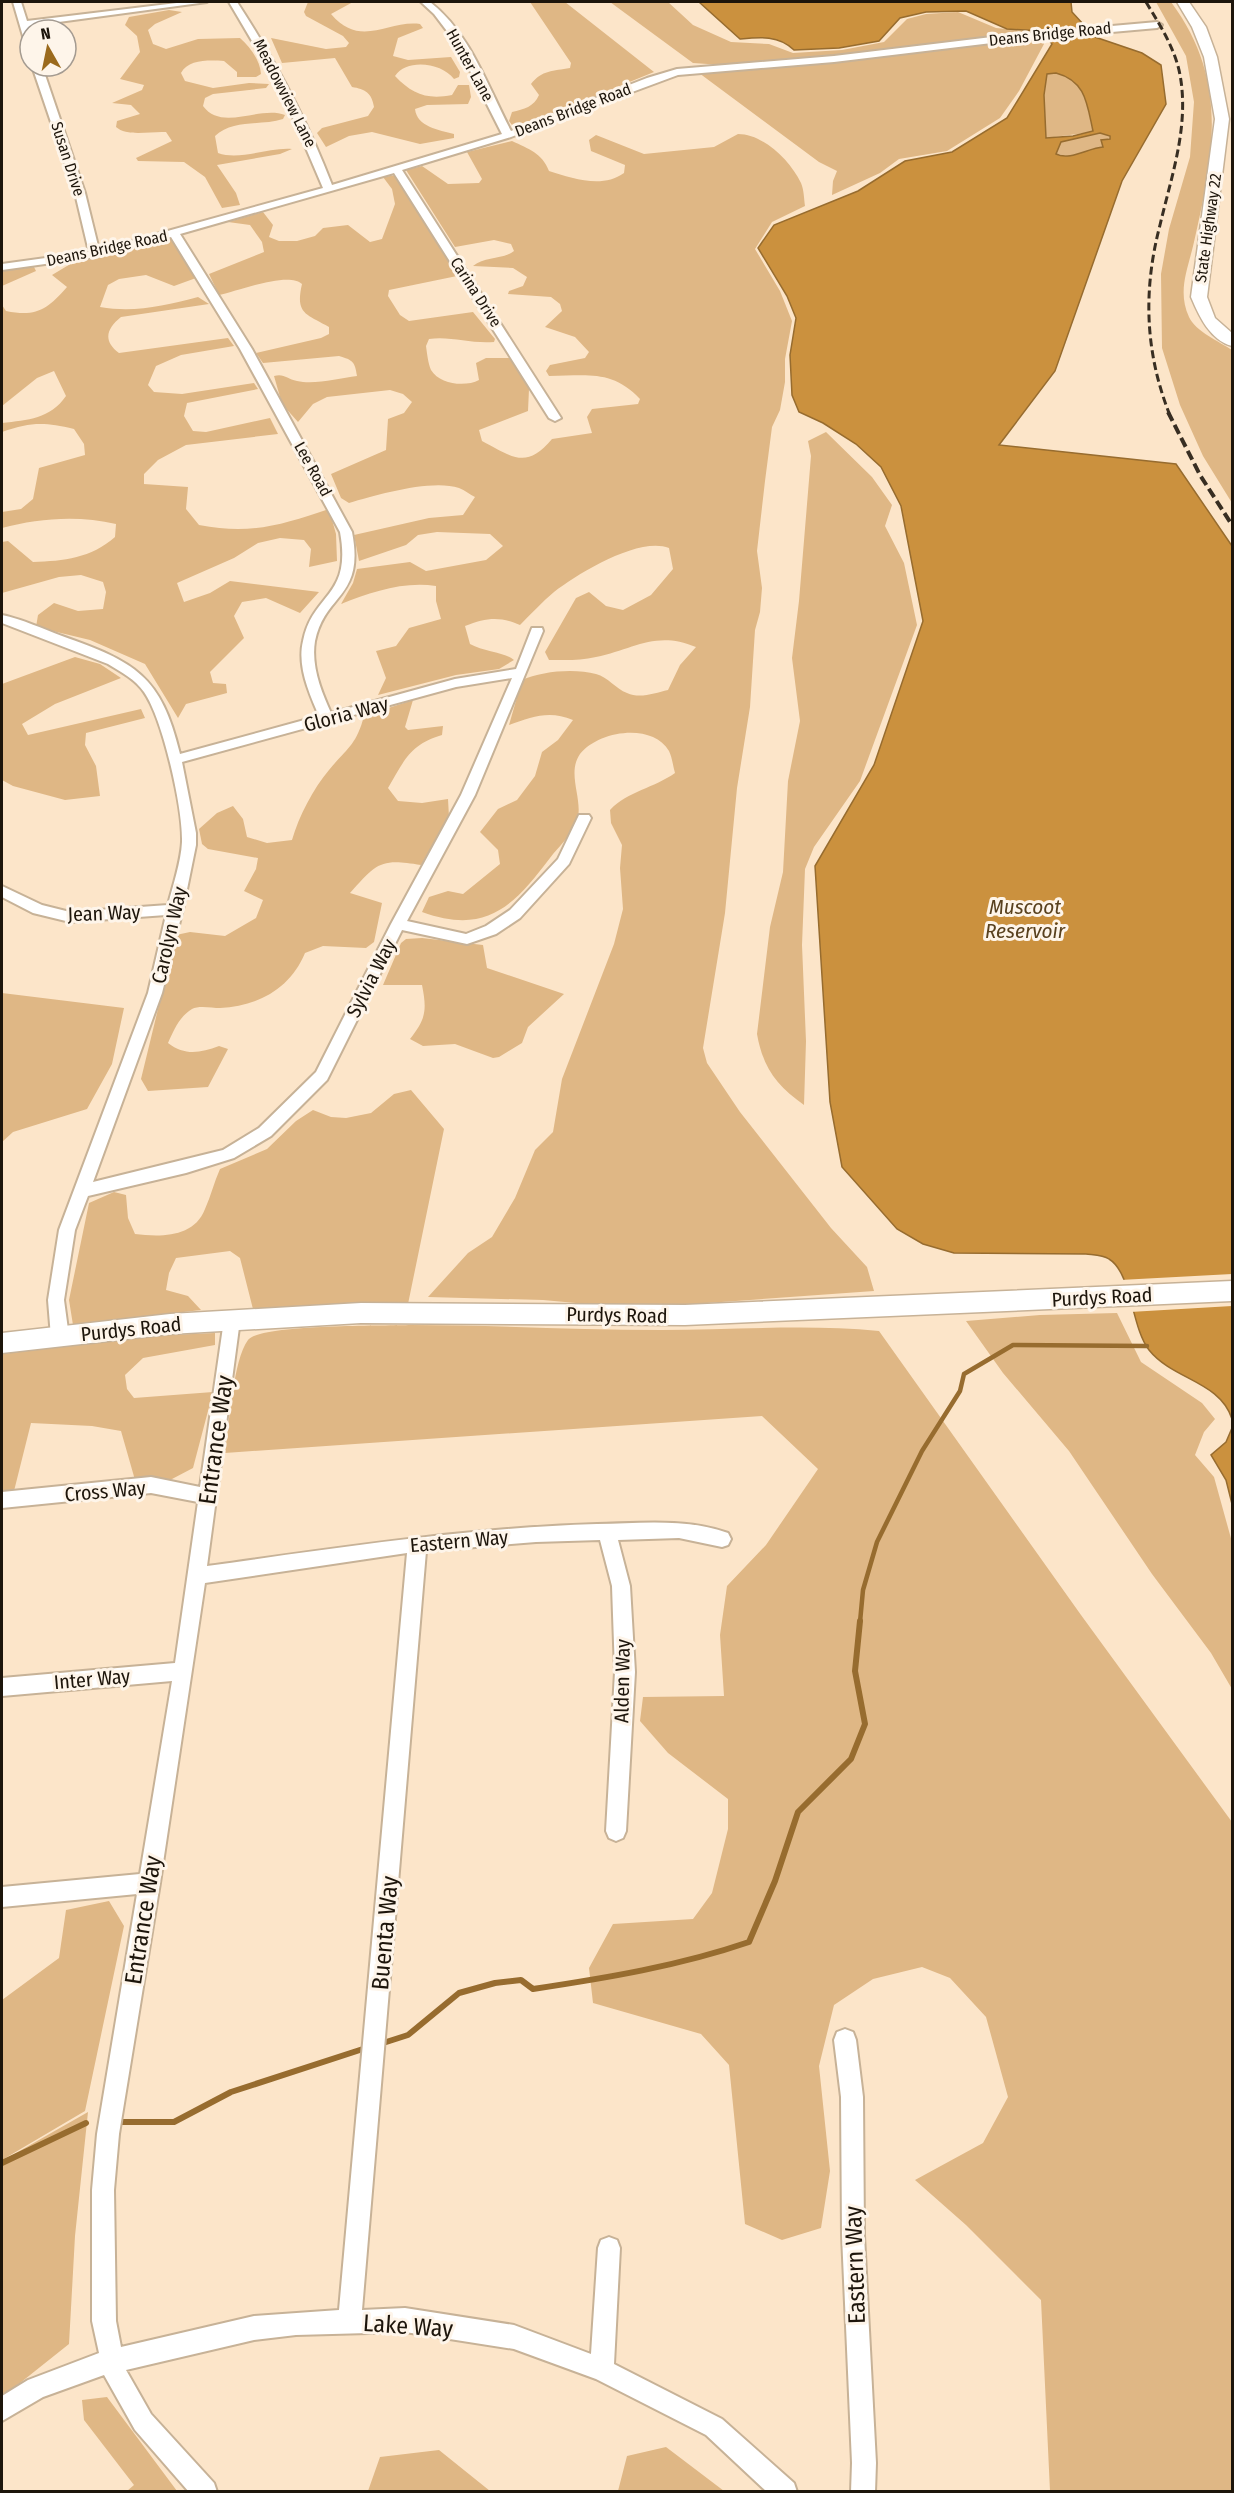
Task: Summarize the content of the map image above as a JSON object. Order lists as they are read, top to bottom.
{
  "streets": {
    "main road": ["State Highway 22", "Purdys Road"],
    "street": [
      "Deans Bridge Road",
      "Hunter Lane",
      "Meadowview Lane",
      "Susan Drive",
      "Carina Drive",
      "Lee Road",
      "Gloria Way",
      "Jean Way",
      "Carolyn Way",
      "Sylvia Way",
      "Entrance Way",
      "Cross Way",
      "Eastern Way",
      "Inter Way",
      "Alden Way",
      "Buenta Way",
      "Lake Way"
    ]
  },
  "crossings": [
    ["Deans Bridge Road", "Hunter Lane"],
    ["Deans Bridge Road", "Meadowview Lane"],
    ["Deans Bridge Road", "Susan Drive"],
    ["Deans Bridge Road", "Carina Drive"],
    ["Deans Bridge Road", "Lee Road"],
    ["Lee Road", "Gloria Way"],
    ["Gloria Way", "Carolyn Way"],
    ["Gloria Way", "Sylvia Way"],
    ["Jean Way", "Carolyn Way"],
    ["Carolyn Way", "Sylvia Way"],
    ["Carolyn Way", "Purdys Road"],
    ["Purdys Road", "Entrance Way"],
    ["Entrance Way", "Cross Way"],
    ["Entrance Way", "Eastern Way"],
    ["Entrance Way", "Inter Way"],
    ["Entrance Way", "Lake Way"],
    ["Eastern Way", "Alden Way"],
    ["Eastern Way", "Buenta Way"],
    ["Buenta Way", "Lake Way"]
  ],
  "water": ["Muscoot Reservoir"],
  "north": "top"
}
